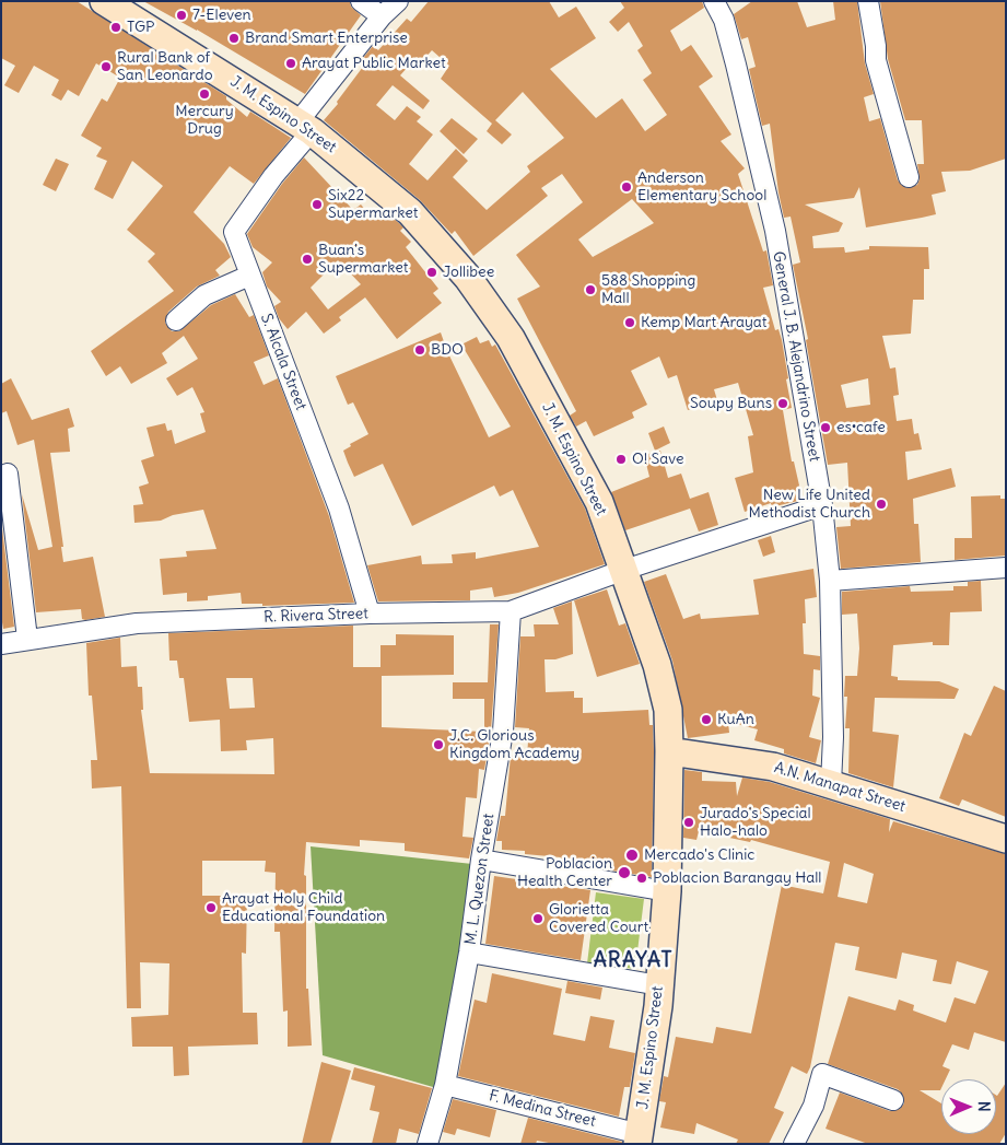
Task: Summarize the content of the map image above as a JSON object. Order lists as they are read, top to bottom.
{
  "streets": {
    "main road": ["J. M. Espino Street", "A.N. Manapat Street"],
    "street": [
      "General J. B. Alejandrino Street",
      "S. Alcala Street",
      "R. Rivera Street",
      "M. L. Quezon Street",
      "F. Medina Street"
    ]
  },
  "crossings": [
    ["J. M. Espino Street", "S. Alcala Street"],
    ["J. M. Espino Street", "R. Rivera Street"],
    ["J. M. Espino Street", "A.N. Manapat Street"],
    ["J. M. Espino Street", "F. Medina Street"],
    ["General J. B. Alejandrino Street", "R. Rivera Street"],
    ["General J. B. Alejandrino Street", "A.N. Manapat Street"],
    ["S. Alcala Street", "R. Rivera Street"],
    ["R. Rivera Street", "M. L. Quezon Street"],
    ["M. L. Quezon Street", "F. Medina Street"]
  ],
  "districts": ["ARAYAT"],
  "places": [
    "7-Eleven",
    "TGP",
    "Brand Smart Enterprise",
    "Arayat Public Market",
    "Rural Bank of San Leonardo",
    "Mercury Drug",
    "Anderson Elementary School",
    "Six22 Supermarket",
    "Buan's Supermarket",
    "Jollibee",
    "588 Shopping Mall",
    "Kemp Mart Arayat",
    "BDO",
    "Soupy Buns",
    "es•cafe",
    "O! Save",
    "New Life United Methodist Church",
    "KuAn",
    "J.C. Glorious Kingdom Academy",
    "Jurado's Special Halo-halo",
    "Mercado's Clinic",
    "Poblacion Health Center",
    "Poblacion Barangay Hall",
    "Arayat Holy Child Educational Foundation",
    "Glorietta Covered Court"
  ],
  "north": "right"
}
